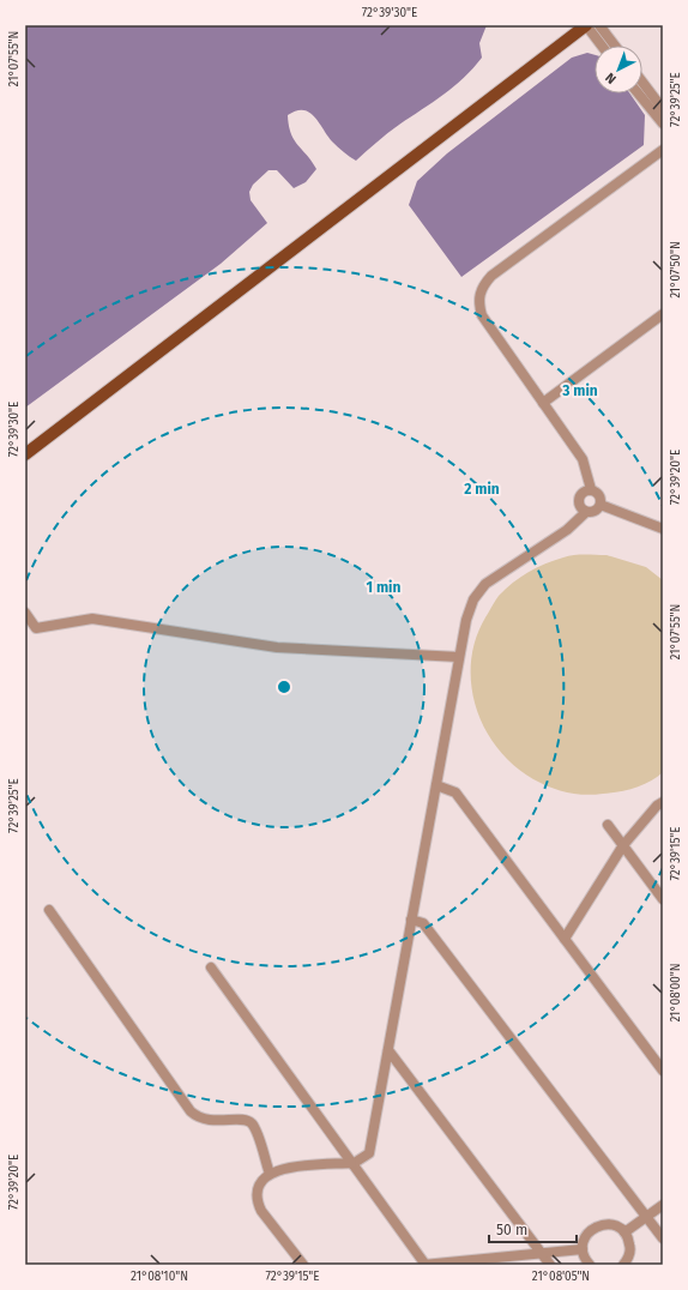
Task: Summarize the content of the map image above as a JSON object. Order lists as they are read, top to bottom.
{
  "scale_bar": "50 m",
  "north": "bottom left",
  "coordinates": [
    "72°39'30\"E",
    "21°07'55\"N",
    "72°39'25\"E",
    "21°07'50\"N",
    "72°39'20\"E",
    "72°39'15\"E",
    "21°08'00\"N",
    "21°08'10\"N",
    "21°08'05\"N"
  ],
  "rings": ["3 min", "2 min", "1 min"]
}
